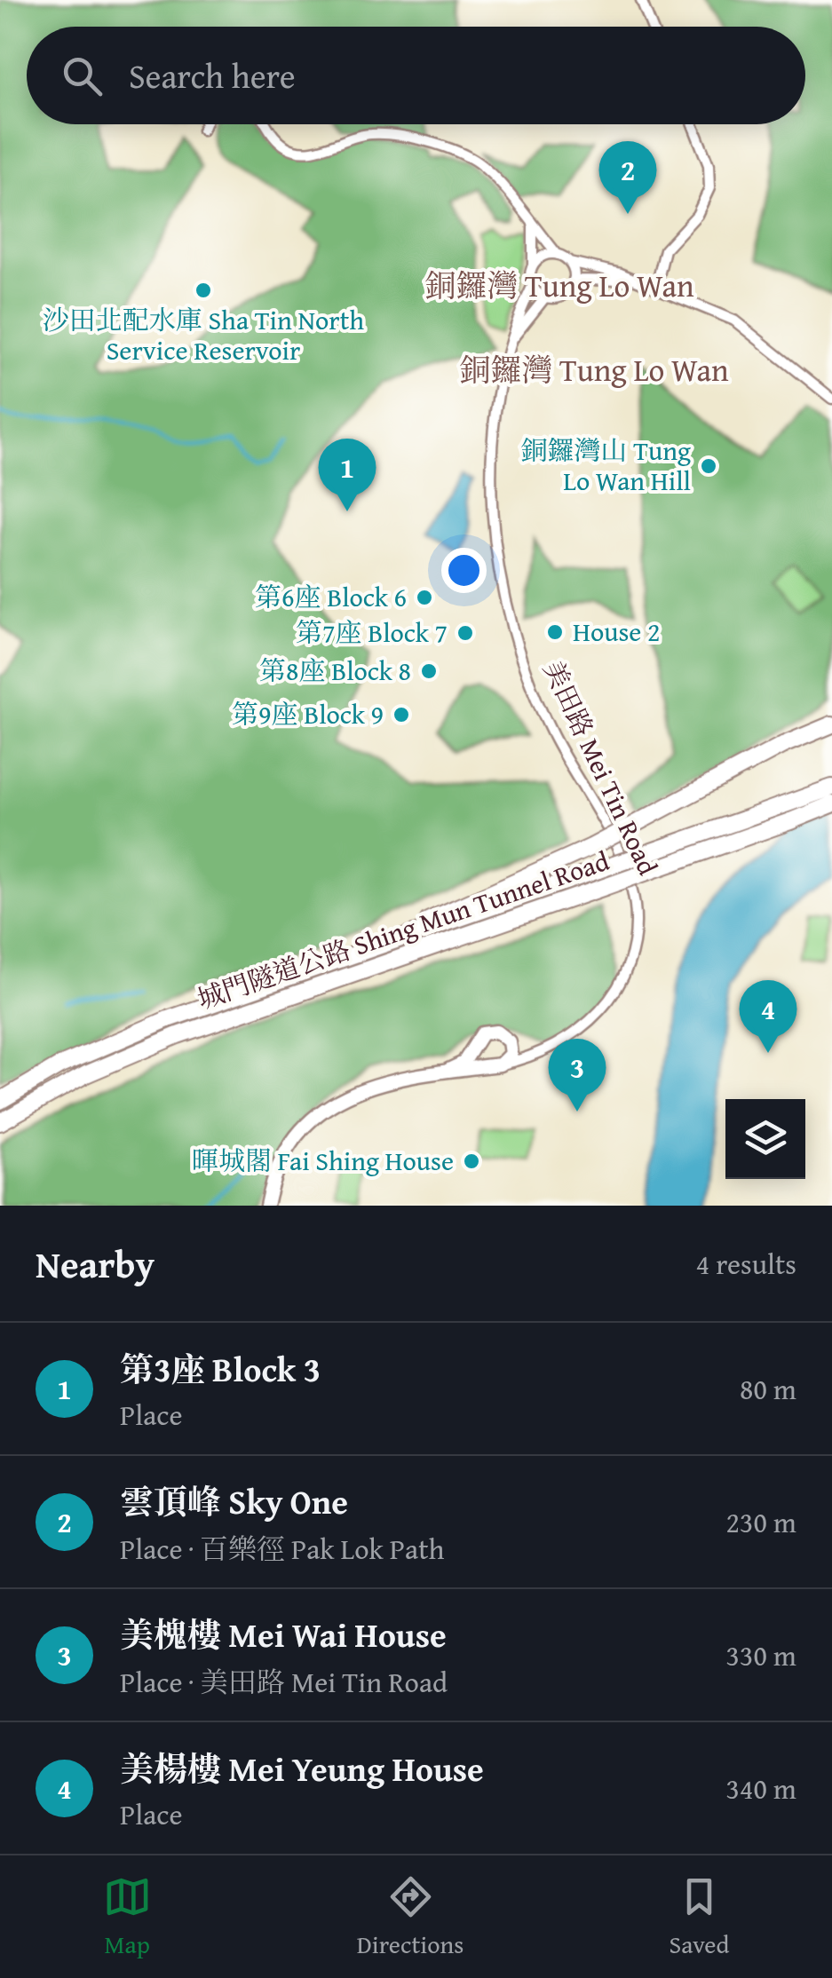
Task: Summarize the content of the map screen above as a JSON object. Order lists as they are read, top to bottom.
{
  "streets": {
    "highway": ["城門隧道公路 Shing Mun Tunnel Road"],
    "street": ["美田路 Mei Tin Road"]
  },
  "districts": ["銅鑼灣 Tung Lo Wan", "銅鑼灣 Tung Lo Wan"],
  "places": [
    "沙田北配水庫 Sha Tin North Service Reservoir",
    "銅鑼灣山 Tung Lo Wan Hill",
    "第6座 Block 6",
    "House 2",
    "第7座 Block 7",
    "第8座 Block 8",
    "第9座 Block 9",
    "暉城閣 Fai Shing House"
  ],
  "page": {
    "search": "Search here",
    "pins": [
      "2",
      "1",
      "4",
      "3"
    ],
    "heading": ["Nearby", "4 results"],
    "list": [
      {
        "mark": "1",
        "name": "第3座 Block 3",
        "note": "Place",
        "value": "80 m"
      },
      {
        "mark": "2",
        "name": "雲頂峰 Sky One",
        "note": "Place · 百樂徑 Pak Lok Path",
        "value": "230 m"
      },
      {
        "mark": "3",
        "name": "美槐樓 Mei Wai House",
        "note": "Place · 美田路 Mei Tin Road",
        "value": "330 m"
      },
      {
        "mark": "4",
        "name": "美楊樓 Mei Yeung House",
        "note": "Place",
        "value": "340 m"
      }
    ],
    "nav": ["Map", "Directions", "Saved"]
  }
}
